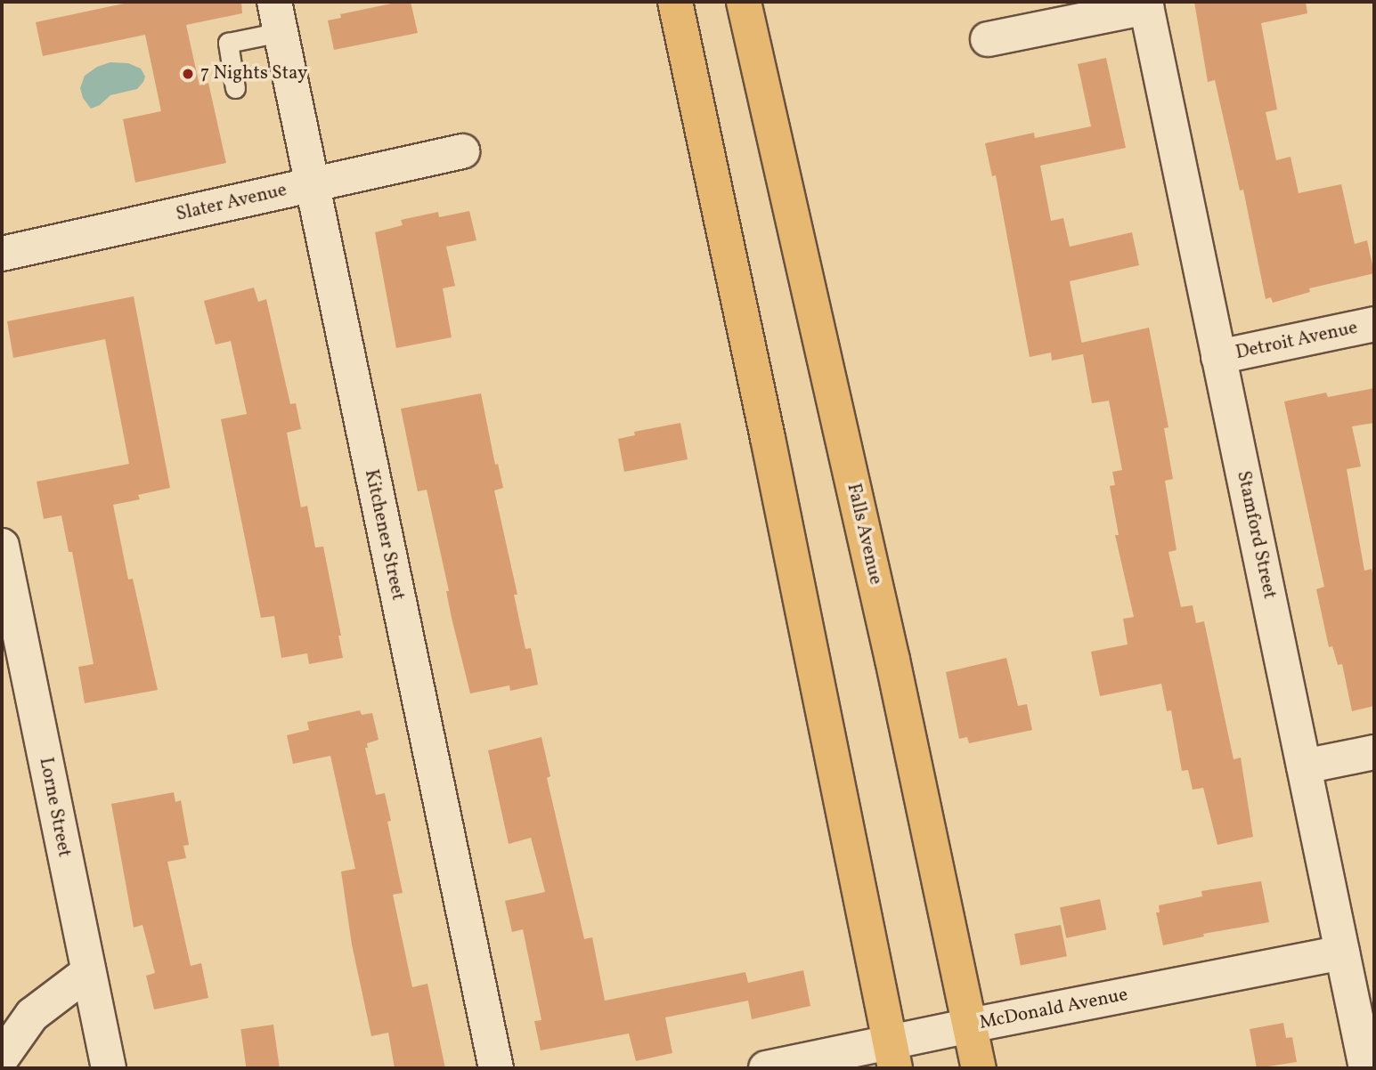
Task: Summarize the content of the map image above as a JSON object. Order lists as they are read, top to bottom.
{
  "streets": {
    "highway": ["Falls Avenue"],
    "street": [
      "Slater Avenue",
      "Detroit Avenue",
      "Kitchener Street",
      "Stamford Street",
      "Lorne Street",
      "McDonald Avenue"
    ]
  },
  "crossings": [
    ["Slater Avenue", "Kitchener Street"],
    ["Detroit Avenue", "Stamford Street"],
    ["Falls Avenue", "McDonald Avenue"],
    ["Stamford Street", "McDonald Avenue"]
  ],
  "places": ["7 Nights Stay"]
}
